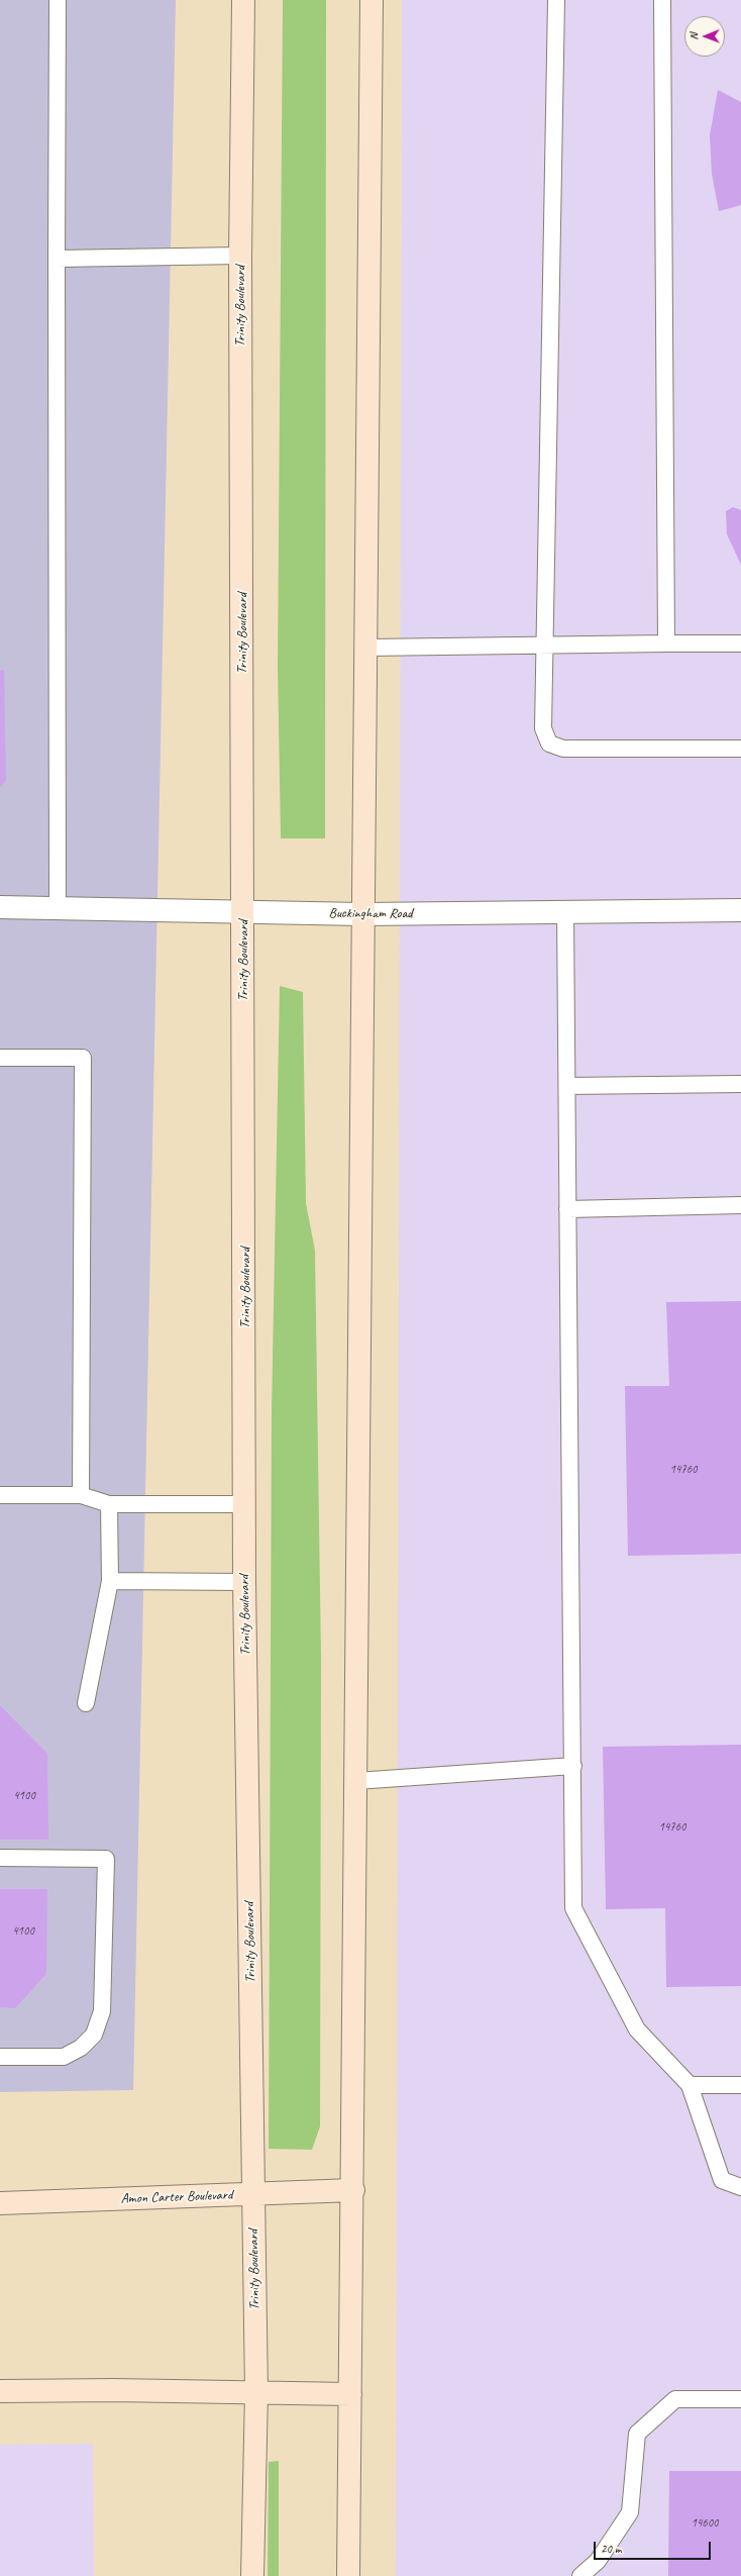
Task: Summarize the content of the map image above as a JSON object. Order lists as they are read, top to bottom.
{
  "streets": {
    "main road": ["Trinity Boulevard", "Amon Carter Boulevard"],
    "street": ["Buckingham Road"]
  },
  "crossings": [
    ["Trinity Boulevard", "Buckingham Road"],
    ["Trinity Boulevard", "Amon Carter Boulevard"]
  ],
  "house_numbers": [
    "14760",
    "4100",
    "14760",
    "4100",
    "14600"
  ],
  "scale_bar": "20 m",
  "north": "left"
}
